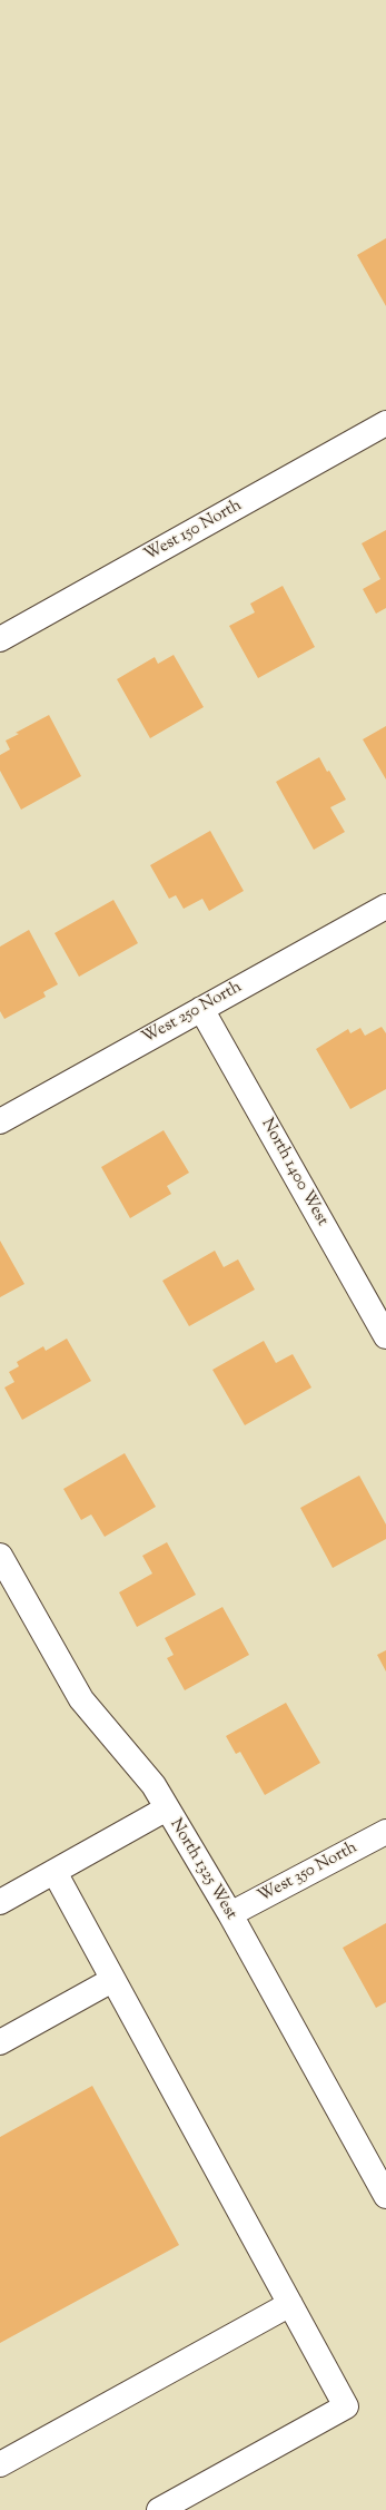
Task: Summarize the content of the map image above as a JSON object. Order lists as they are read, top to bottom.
{
  "streets": {
    "street": [
      "West 150 North",
      "West 250 North",
      "North 1400 West",
      "North 1325 West",
      "West 350 North"
    ]
  },
  "crossings": [
    ["West 250 North", "North 1400 West"],
    ["North 1325 West", "West 350 North"]
  ]
}
